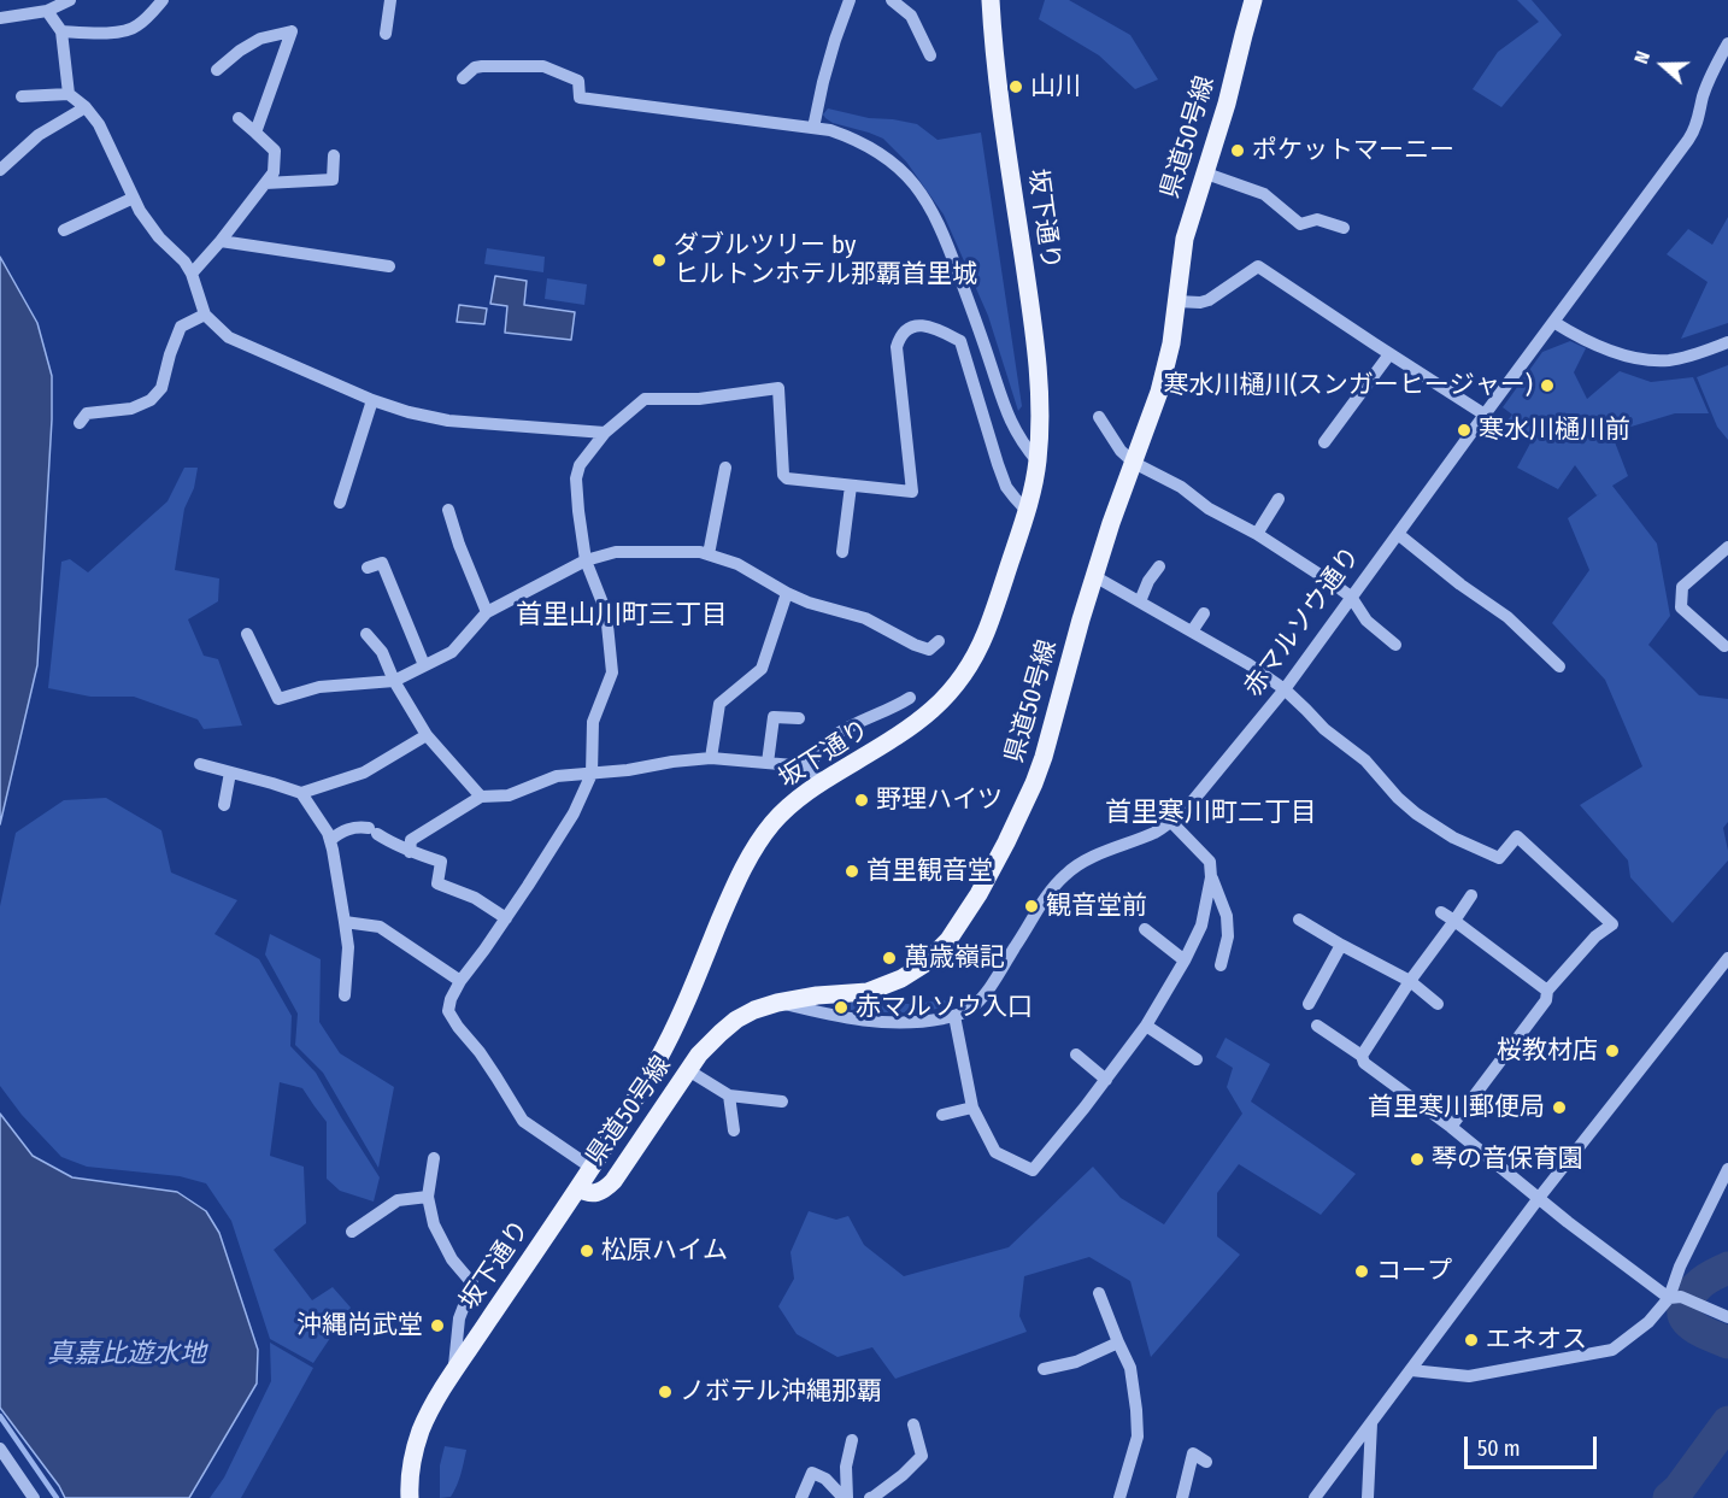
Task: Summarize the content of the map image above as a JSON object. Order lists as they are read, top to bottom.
{
  "streets": {
    "main road": ["県道50号線", "坂下通り"],
    "street": ["赤マルソウ通り"]
  },
  "crossings": [
    ["県道50号線", "坂下通り"],
    ["県道50号線", "赤マルソウ通り"]
  ],
  "districts": ["首里山川町三丁目", "首里寒川町二丁目"],
  "water": ["真嘉比遊水地"],
  "places": [
    "山川",
    "ポケットマーニー",
    "ダブルツリー by ヒルトンホテル那覇首里城",
    "寒水川樋川(スンガーヒージャー)",
    "寒水川樋川前",
    "野理ハイツ",
    "首里観音堂",
    "観音堂前",
    "萬歳嶺記",
    "赤マルソウ入口",
    "桜教材店",
    "首里寒川郵便局",
    "琴の音保育園",
    "松原ハイム",
    "コープ",
    "沖縄尚武堂",
    "エネオス",
    "ノボテル沖縄那覇"
  ],
  "scale_bar": "50 m",
  "north": "left"
}
